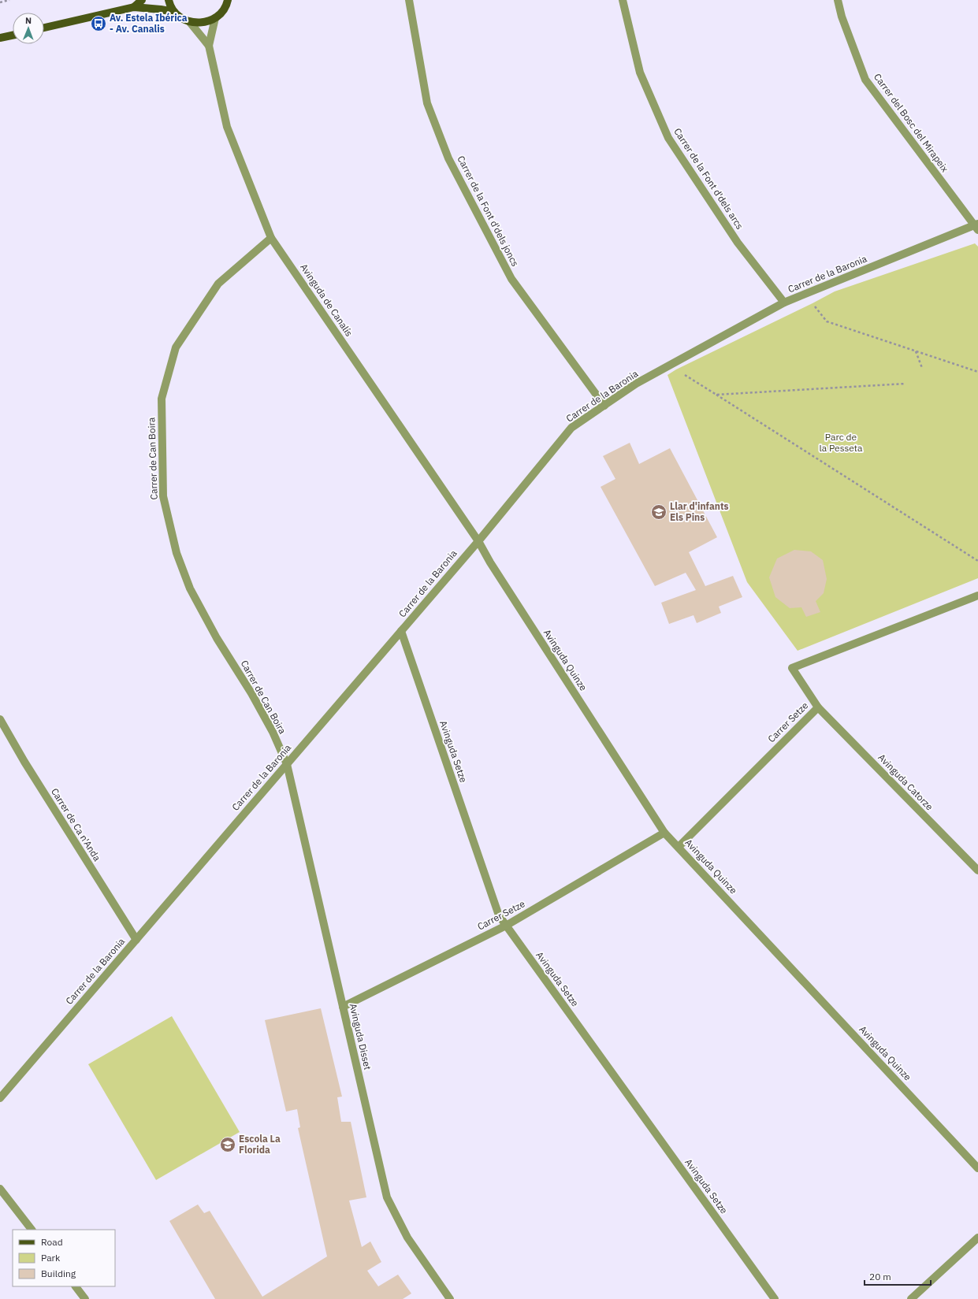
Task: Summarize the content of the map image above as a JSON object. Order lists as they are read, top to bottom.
{
  "streets": {
    "street": [
      "Carrer del Bosc del Mirapeix",
      "Carrer de la Font d'dels arcs",
      "Carrer de la Font d'dels joncs",
      "Carrer de la Baronia",
      "Avinguda de Canalís",
      "Carrer de Can Boira",
      "Avinguda Quinze",
      "Carrer Setze",
      "Avinguda Setze",
      "Avinguda Catorze",
      "Carrer de Ca n'Anda",
      "Avinguda Disset"
    ]
  },
  "crossings": [
    ["Carrer del Bosc del Mirapeix", "Carrer de la Baronia"],
    ["Carrer de la Font d'dels arcs", "Carrer de la Baronia"],
    ["Carrer de la Font d'dels joncs", "Carrer de la Baronia"],
    ["Carrer de la Baronia", "Avinguda de Canalís"],
    ["Carrer de la Baronia", "Carrer de Can Boira"],
    ["Carrer de la Baronia", "Avinguda Quinze"],
    ["Carrer de la Baronia", "Avinguda Setze"],
    ["Carrer de la Baronia", "Carrer de Ca n'Anda"],
    ["Carrer de la Baronia", "Avinguda Disset"],
    ["Avinguda de Canalís", "Carrer de Can Boira"],
    ["Avinguda de Canalís", "Avinguda Quinze"],
    ["Carrer de Can Boira", "Avinguda Disset"],
    ["Avinguda Quinze", "Carrer Setze"],
    ["Carrer Setze", "Avinguda Setze"],
    ["Carrer Setze", "Avinguda Catorze"],
    ["Carrer Setze", "Avinguda Disset"]
  ],
  "parks": ["Parc de la Pesseta"],
  "places": {
    "bus stop": ["Av. Estela Ibérica - Av. Canalis"],
    "school or university": ["Llar d'infants Els Pins", "Escola La Florida"]
  },
  "legend": ["Road", "Park", "Building"],
  "scale_bar": "20 m",
  "north": "top"
}
